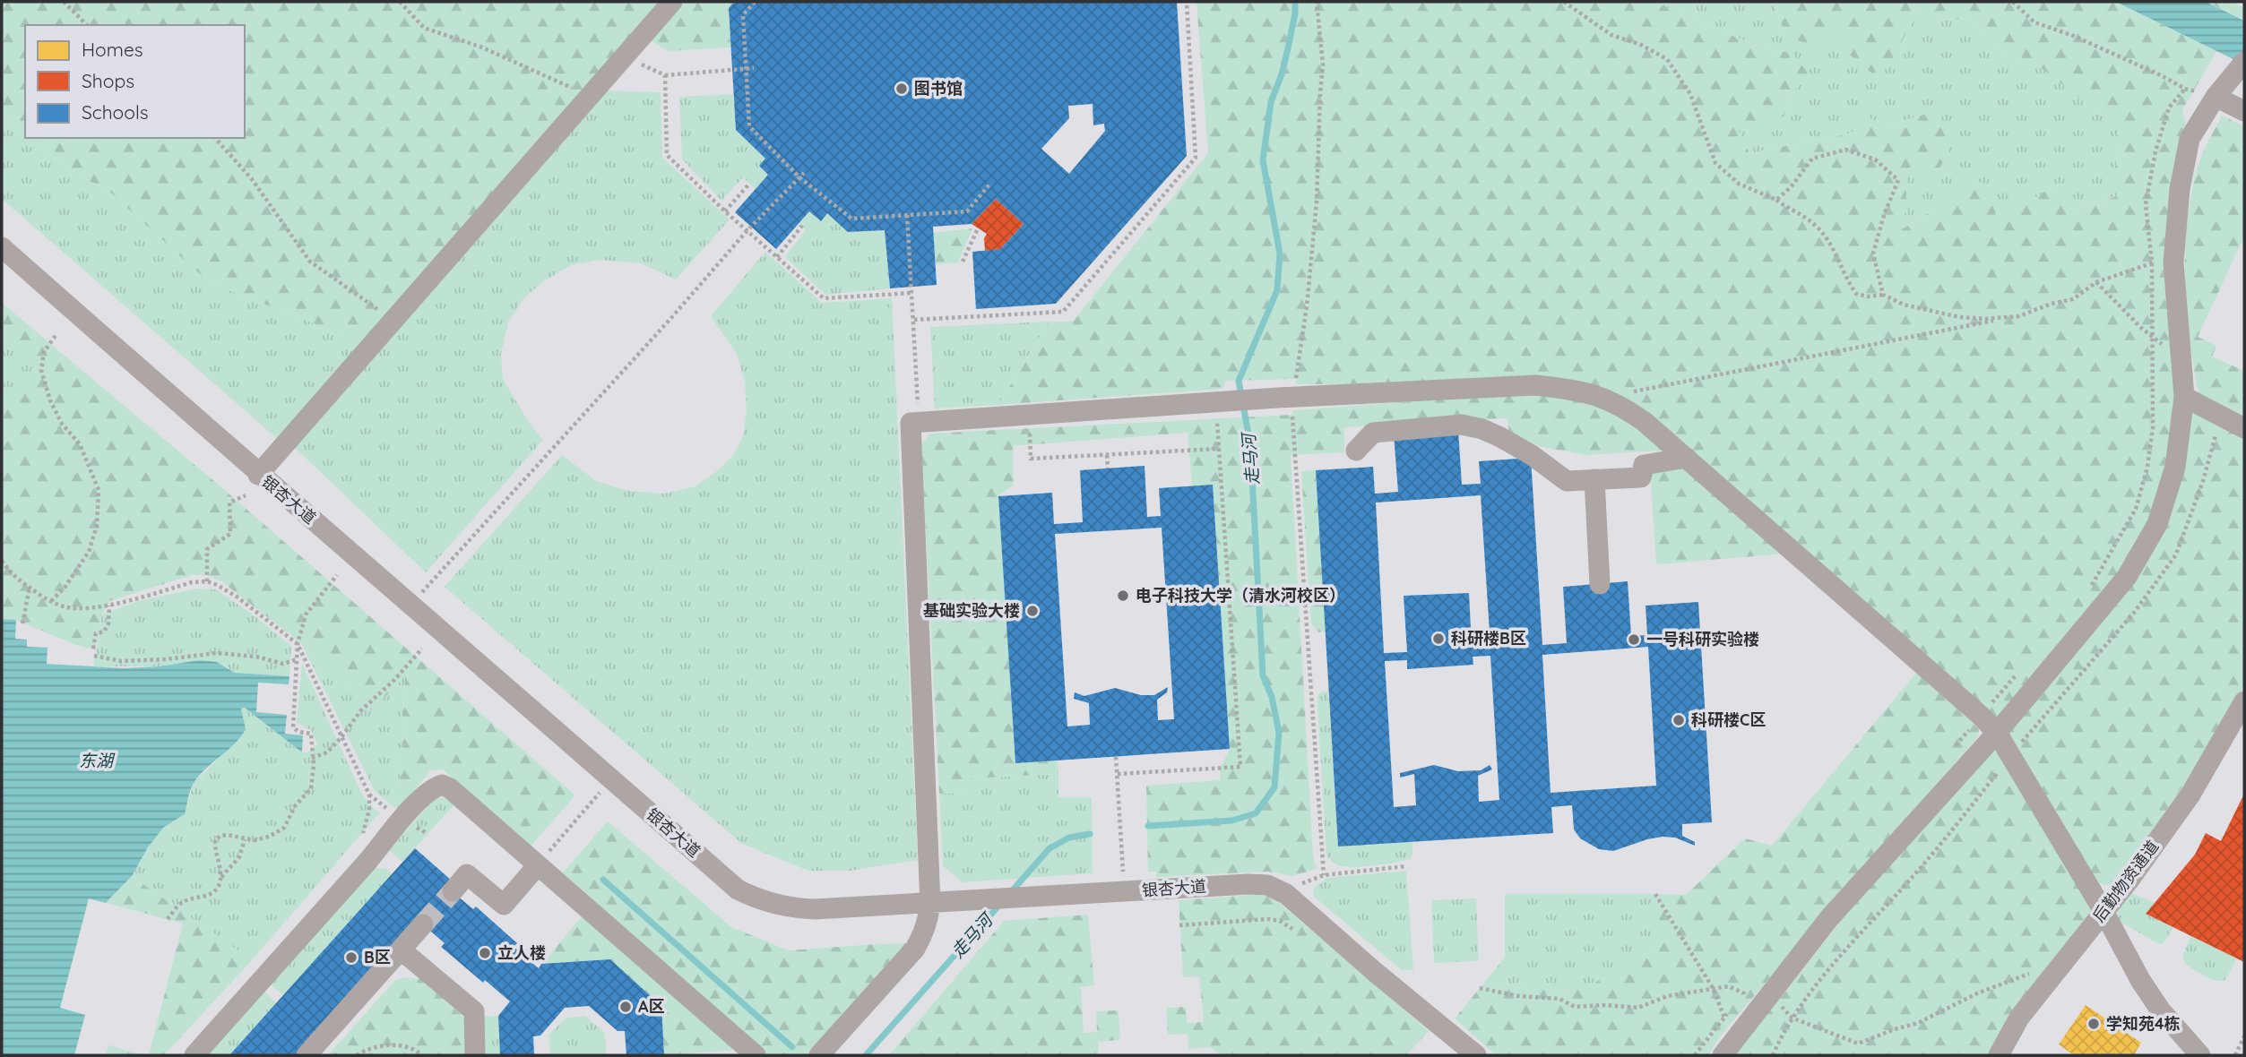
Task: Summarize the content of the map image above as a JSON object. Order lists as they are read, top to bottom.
{
  "streets": {
    "street": ["银杏大道", "后勤物资通道"]
  },
  "water": ["走马河", "东湖"],
  "places": [
    "图书馆",
    "电子科技大学（清水河校区）",
    "基础实验大楼",
    "科研楼B区",
    "一号科研实验楼",
    "科研楼C区",
    "立人楼",
    "B区",
    "A区",
    "学知苑4栋"
  ],
  "legend": ["Homes", "Shops", "Schools"]
}
